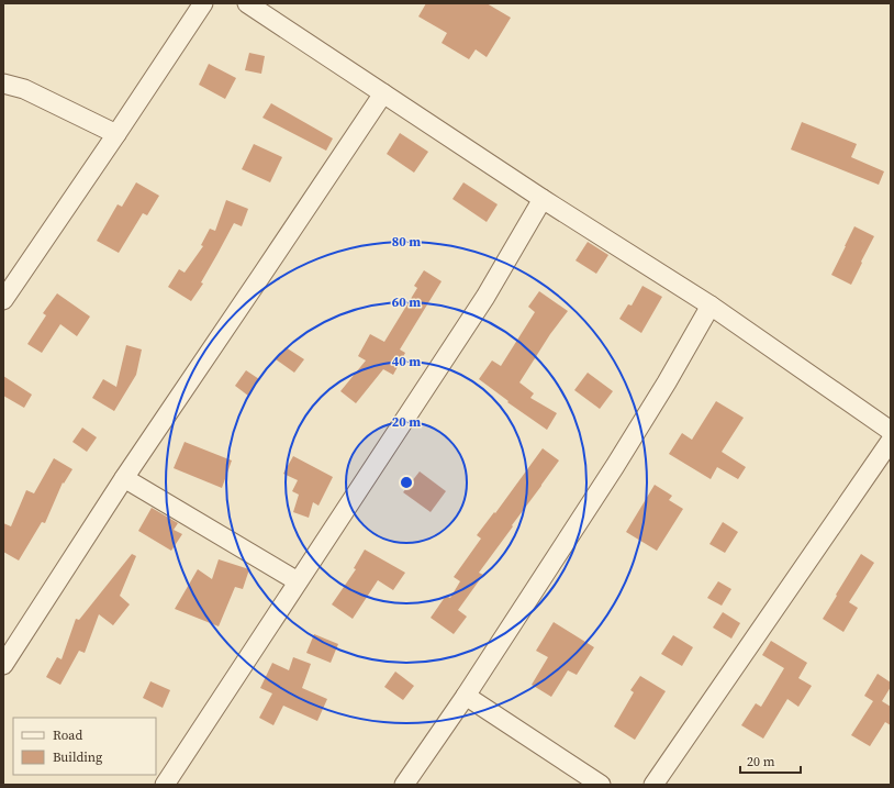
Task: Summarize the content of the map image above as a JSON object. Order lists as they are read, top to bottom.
{
  "legend": ["Road", "Building"],
  "scale_bar": "20 m",
  "rings": [
    "80 m",
    "60 m",
    "40 m",
    "20 m"
  ]
}
